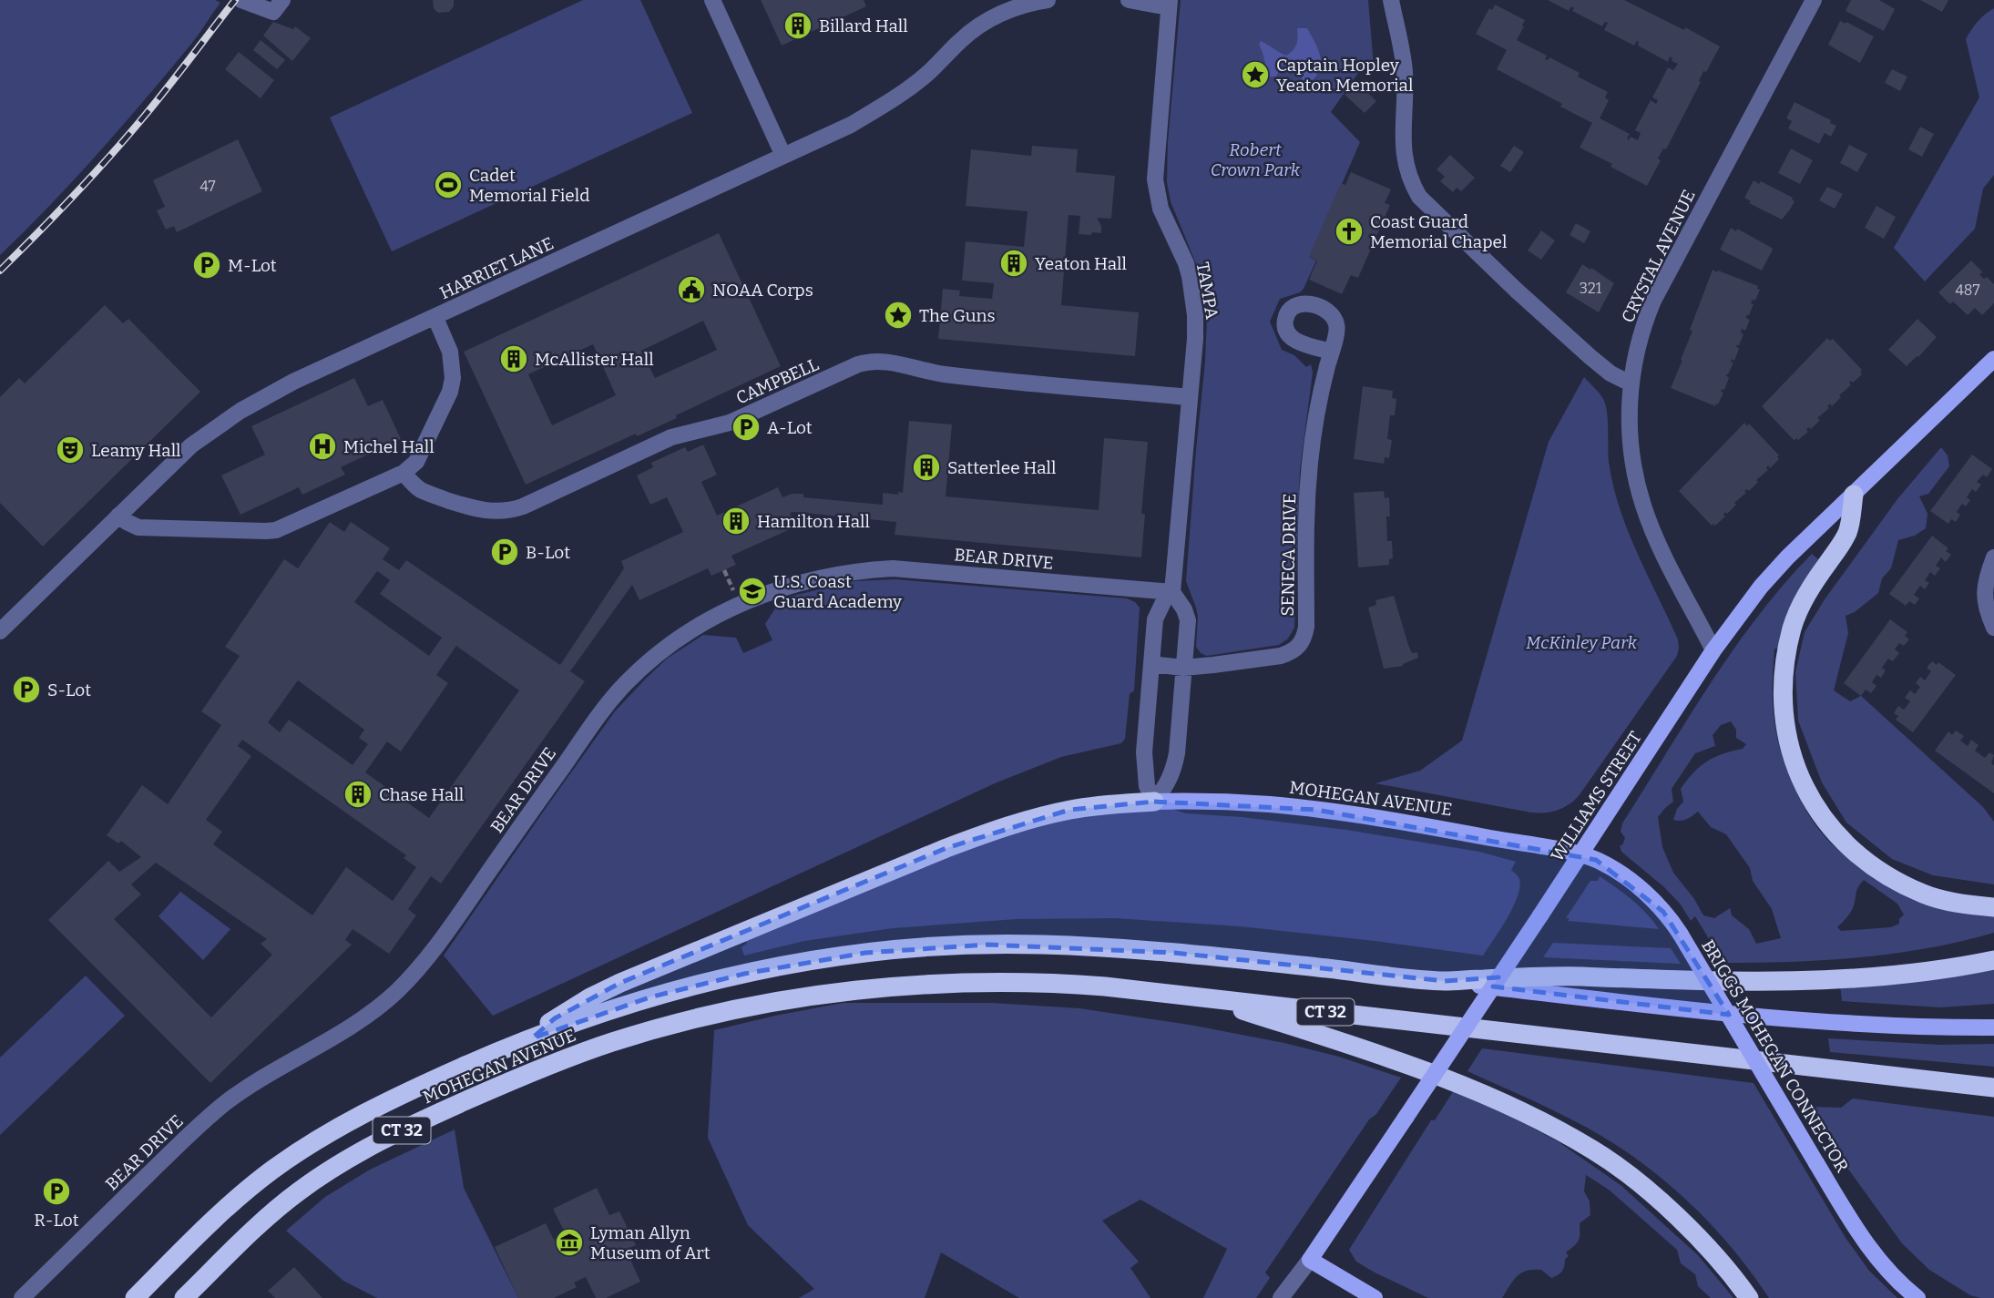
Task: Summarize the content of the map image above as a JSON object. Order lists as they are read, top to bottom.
{
  "streets": {
    "highway": ["MOHEGAN AVENUE", "CT 32"],
    "main road": ["WILLIAMS STREET", "BRIGGS MOHEGAN CONNECTOR"],
    "street": [
      "CRYSTAL AVENUE",
      "HARRIET LANE",
      "TAMPA",
      "CAMPBELL",
      "SENECA DRIVE",
      "BEAR DRIVE"
    ]
  },
  "crossings": [
    ["CRYSTAL AVENUE", "WILLIAMS STREET"],
    ["TAMPA", "CAMPBELL"],
    ["TAMPA", "SENECA DRIVE"],
    ["TAMPA", "BEAR DRIVE"],
    ["TAMPA", "MOHEGAN AVENUE"],
    ["WILLIAMS STREET", "MOHEGAN AVENUE"],
    ["WILLIAMS STREET", "BRIGGS MOHEGAN CONNECTOR"],
    ["MOHEGAN AVENUE", "CT 32"],
    ["MOHEGAN AVENUE", "BRIGGS MOHEGAN CONNECTOR"]
  ],
  "parks": ["Robert Crown Park", "McKinley Park"],
  "places": {
    "building": [
      "Billard Hall",
      "Yeaton Hall",
      "McAllister Hall",
      "Satterlee Hall",
      "Hamilton Hall",
      "Chase Hall"
    ],
    "place": ["Captain Hopley Yeaton Memorial", "The Guns"],
    "sports": ["Cadet Memorial Field"],
    "church": ["Coast Guard Memorial Chapel"],
    "parking": [
      "M-Lot",
      "A-Lot",
      "B-Lot",
      "S-Lot",
      "R-Lot"
    ],
    "public building": ["NOAA Corps"],
    "hospital": ["Michel Hall"],
    "theatre": ["Leamy Hall"],
    "school or university": ["U.S. Coast Guard Academy"],
    "museum": ["Lyman Allyn Museum of Art"]
  },
  "house_numbers": ["47", "321", "487"]
}
